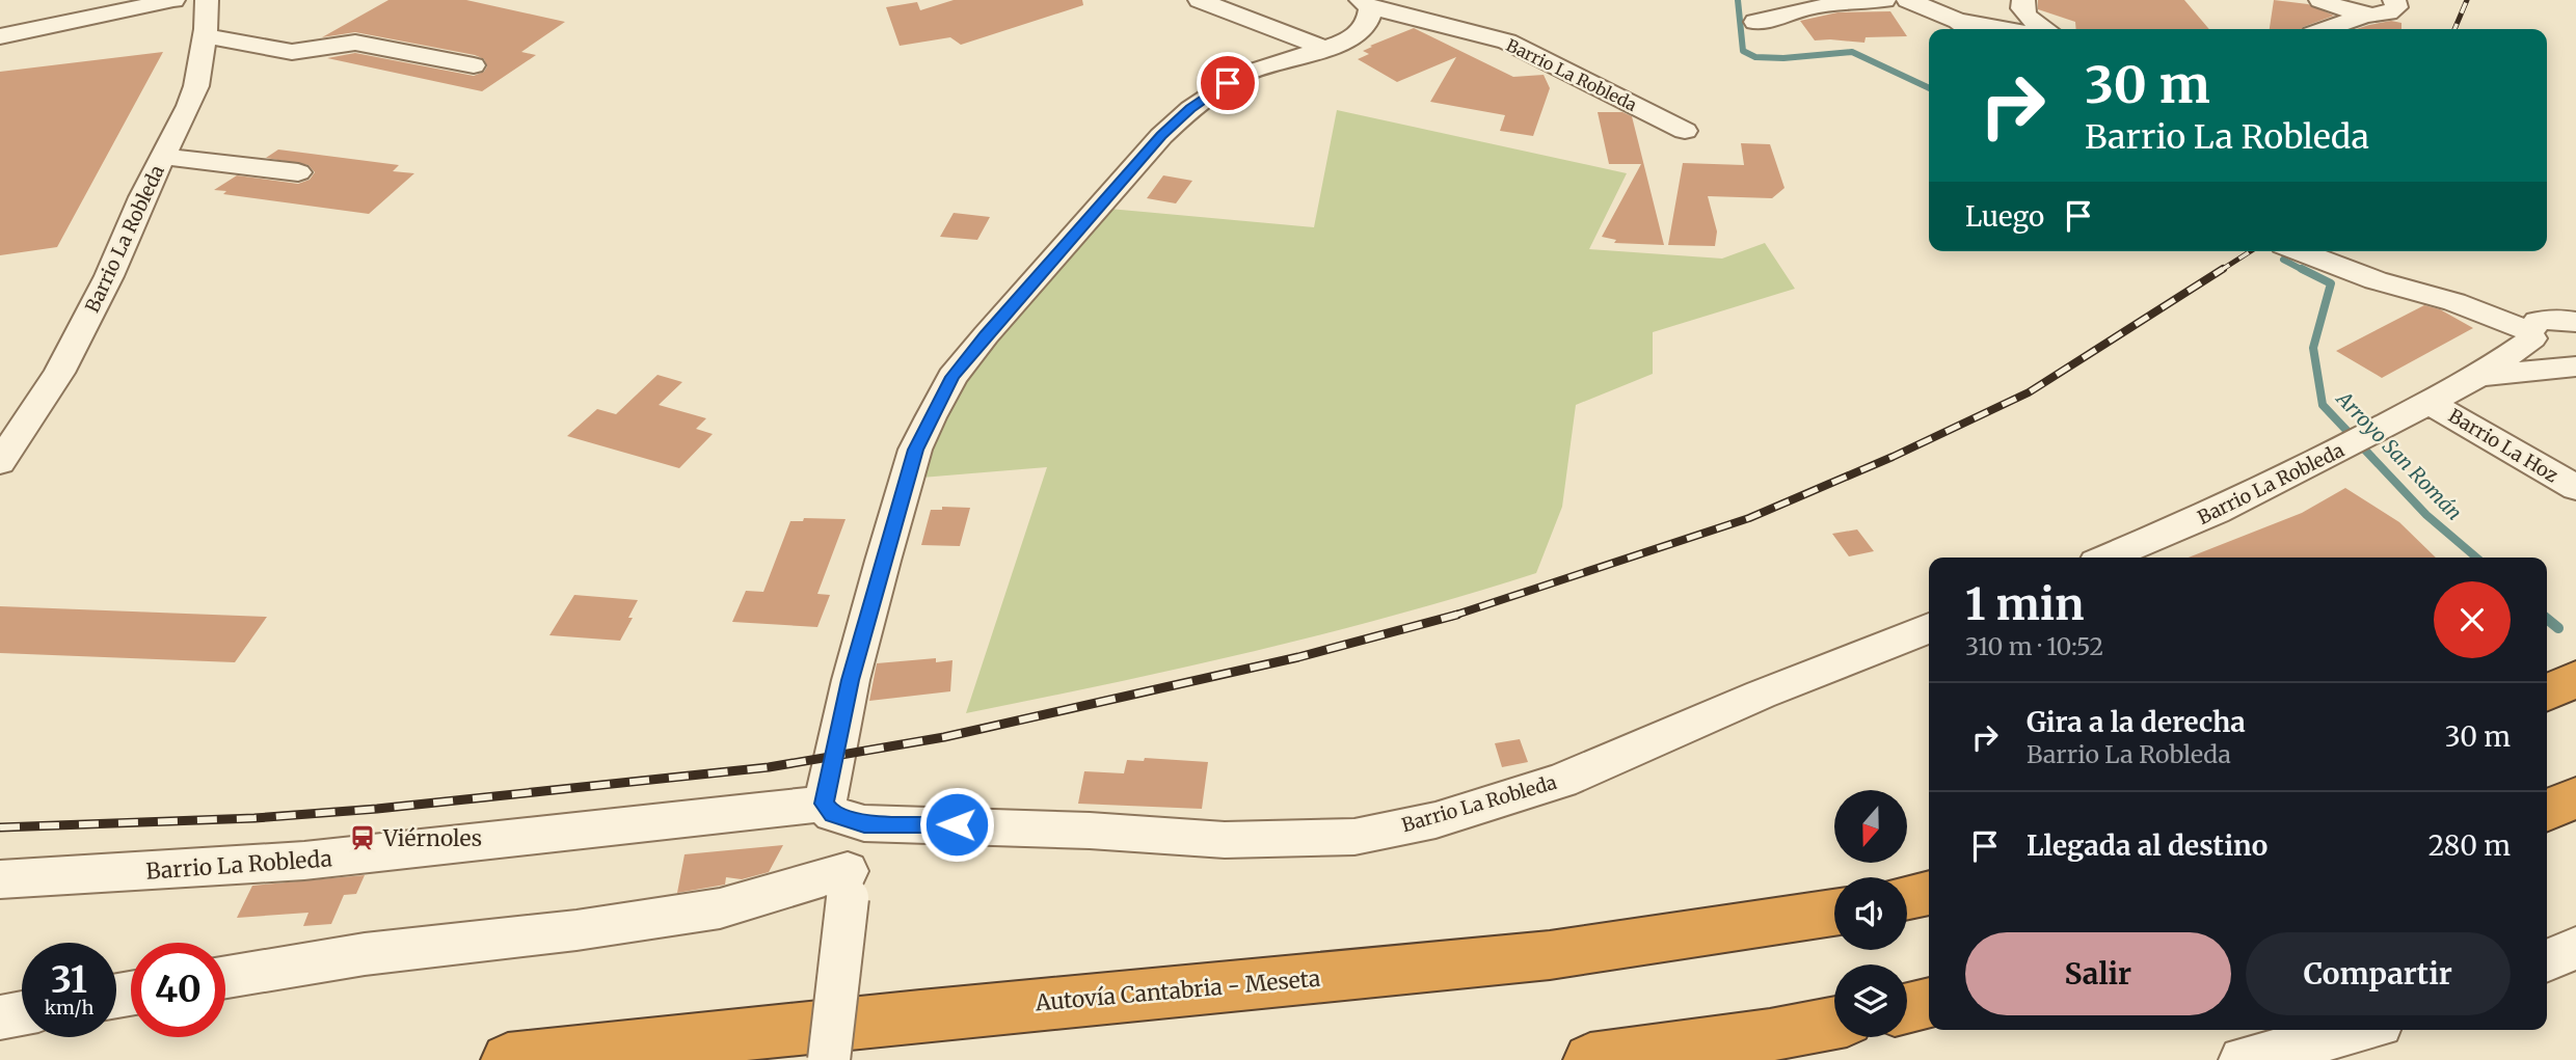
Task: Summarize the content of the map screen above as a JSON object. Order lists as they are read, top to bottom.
{
  "streets": {
    "highway": ["Autovía Cantabria - Meseta"],
    "street": ["Barrio La Robleda", "Barrio La Hoz"]
  },
  "crossings": [
    ["Barrio La Robleda", "Barrio La Hoz"]
  ],
  "water": ["Arroyo San Román"],
  "places": {
    "station": ["Viérnoles"]
  },
  "north": "bottom",
  "page": {
    "turn": ["30 m", "Barrio La Robleda"],
    "then": "Luego",
    "heading": ["1 min", "310 m · 10:52"],
    "list": [
      {
        "name": "Gira a la derecha",
        "note": "Barrio La Robleda",
        "value": "30 m"
      },
      {
        "name": "Llegada al destino",
        "value": "280 m"
      }
    ],
    "buttons": ["Salir", "Compartir"],
    "speed": "31 km/h",
    "limit": "40"
  }
}
